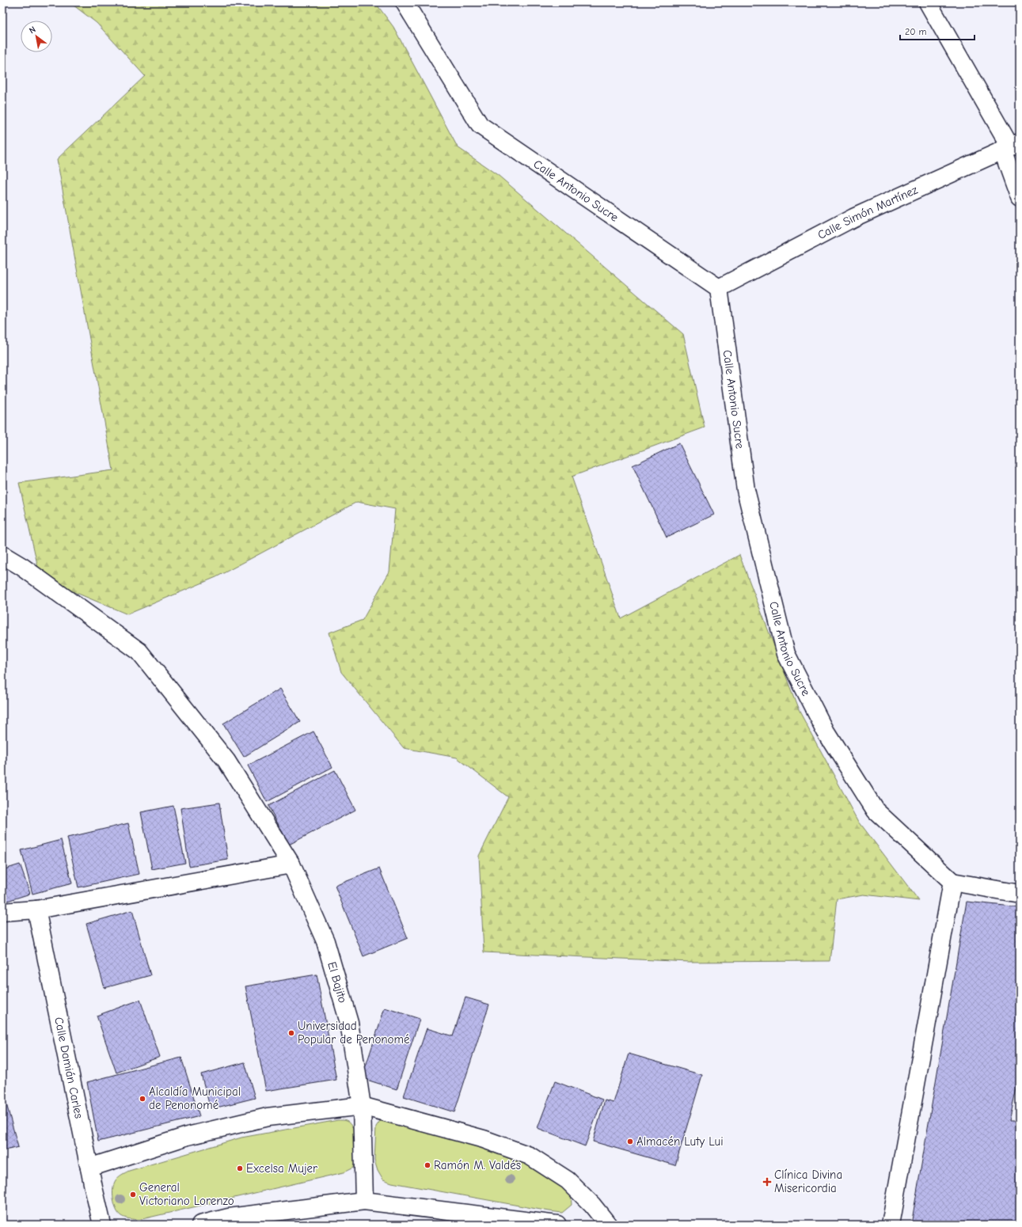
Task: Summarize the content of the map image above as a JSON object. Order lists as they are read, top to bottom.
{
  "streets": {
    "street": [
      "Calle Antonio Sucre",
      "Calle Simón Martínez",
      "El Bajito",
      "Calle Damián Carles"
    ]
  },
  "crossings": [
    ["Calle Antonio Sucre", "Calle Simón Martínez"]
  ],
  "places": {
    "other": [
      "Universidad Popular de Penonomé",
      "Alcaldía Municipal de Penonomé",
      "Almacén Luty Lui",
      "Ramón M. Valdés",
      "Excelsa Mujer",
      "General Victoriano Lorenzo"
    ],
    "health": ["Clínica Divina Misericordia"]
  },
  "scale_bar": "20 m",
  "north": "top left"
}
